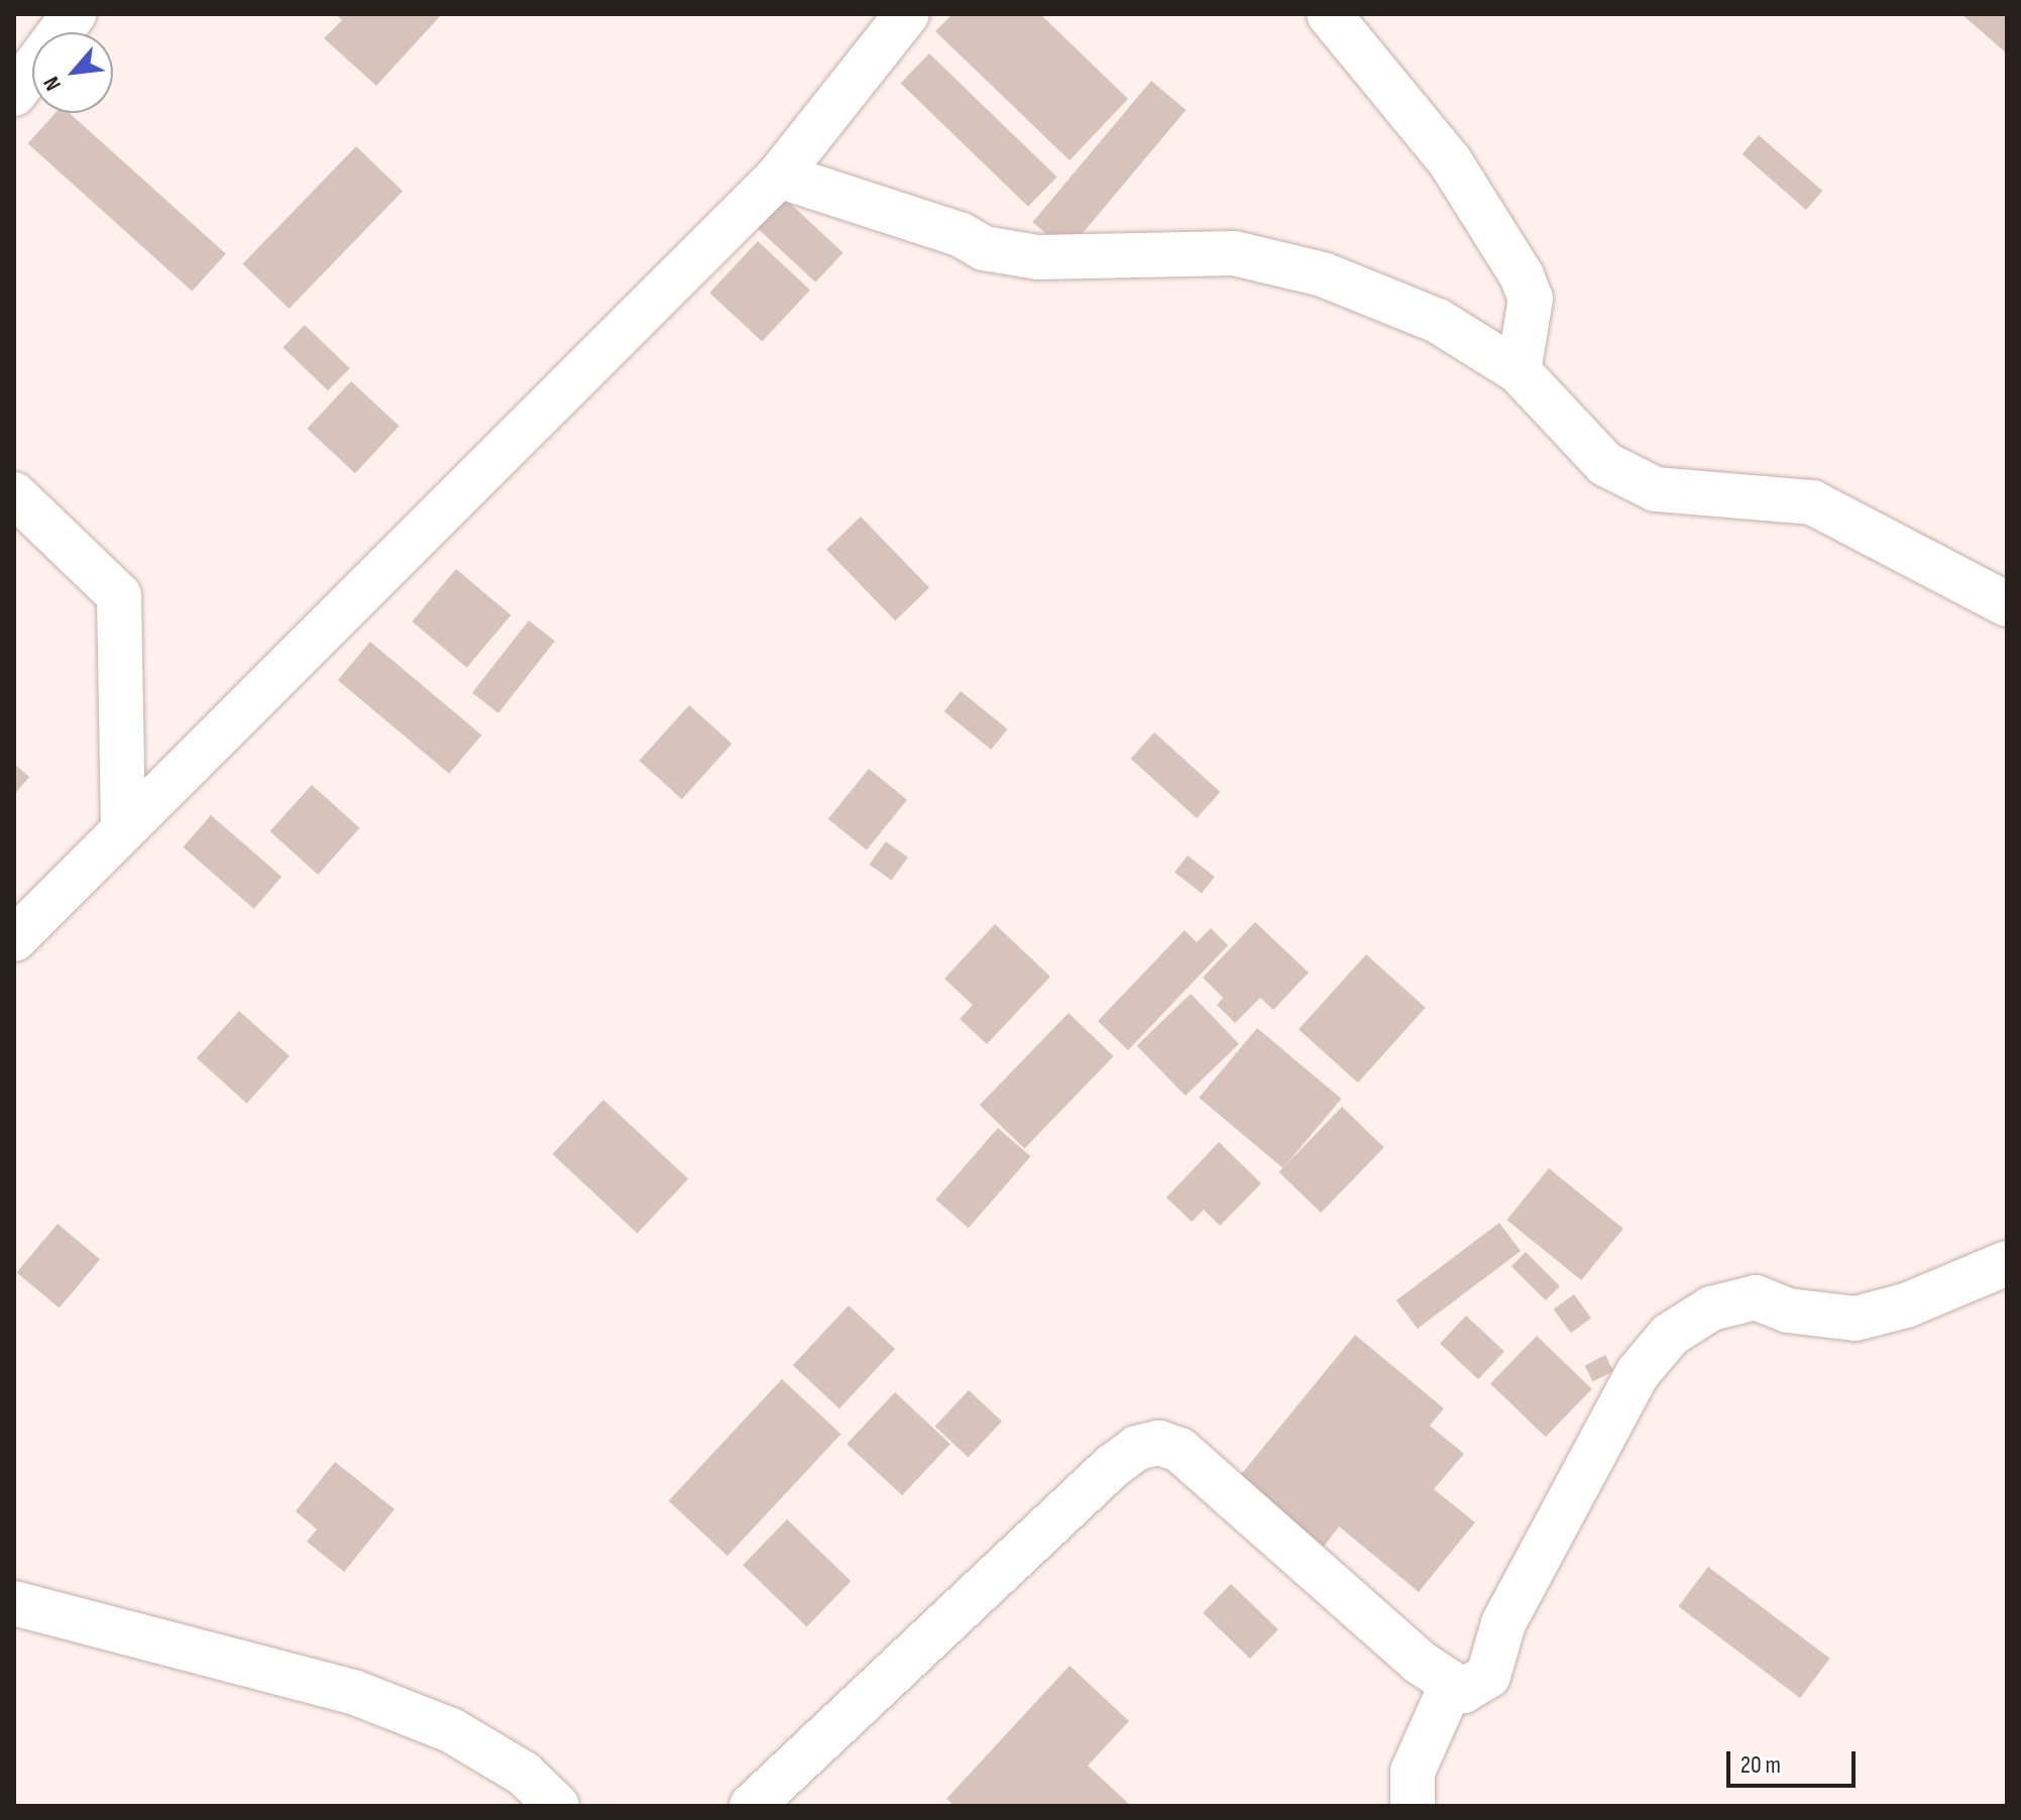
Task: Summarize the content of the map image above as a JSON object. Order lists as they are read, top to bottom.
{
  "scale_bar": "20 m",
  "north": "bottom left"
}
